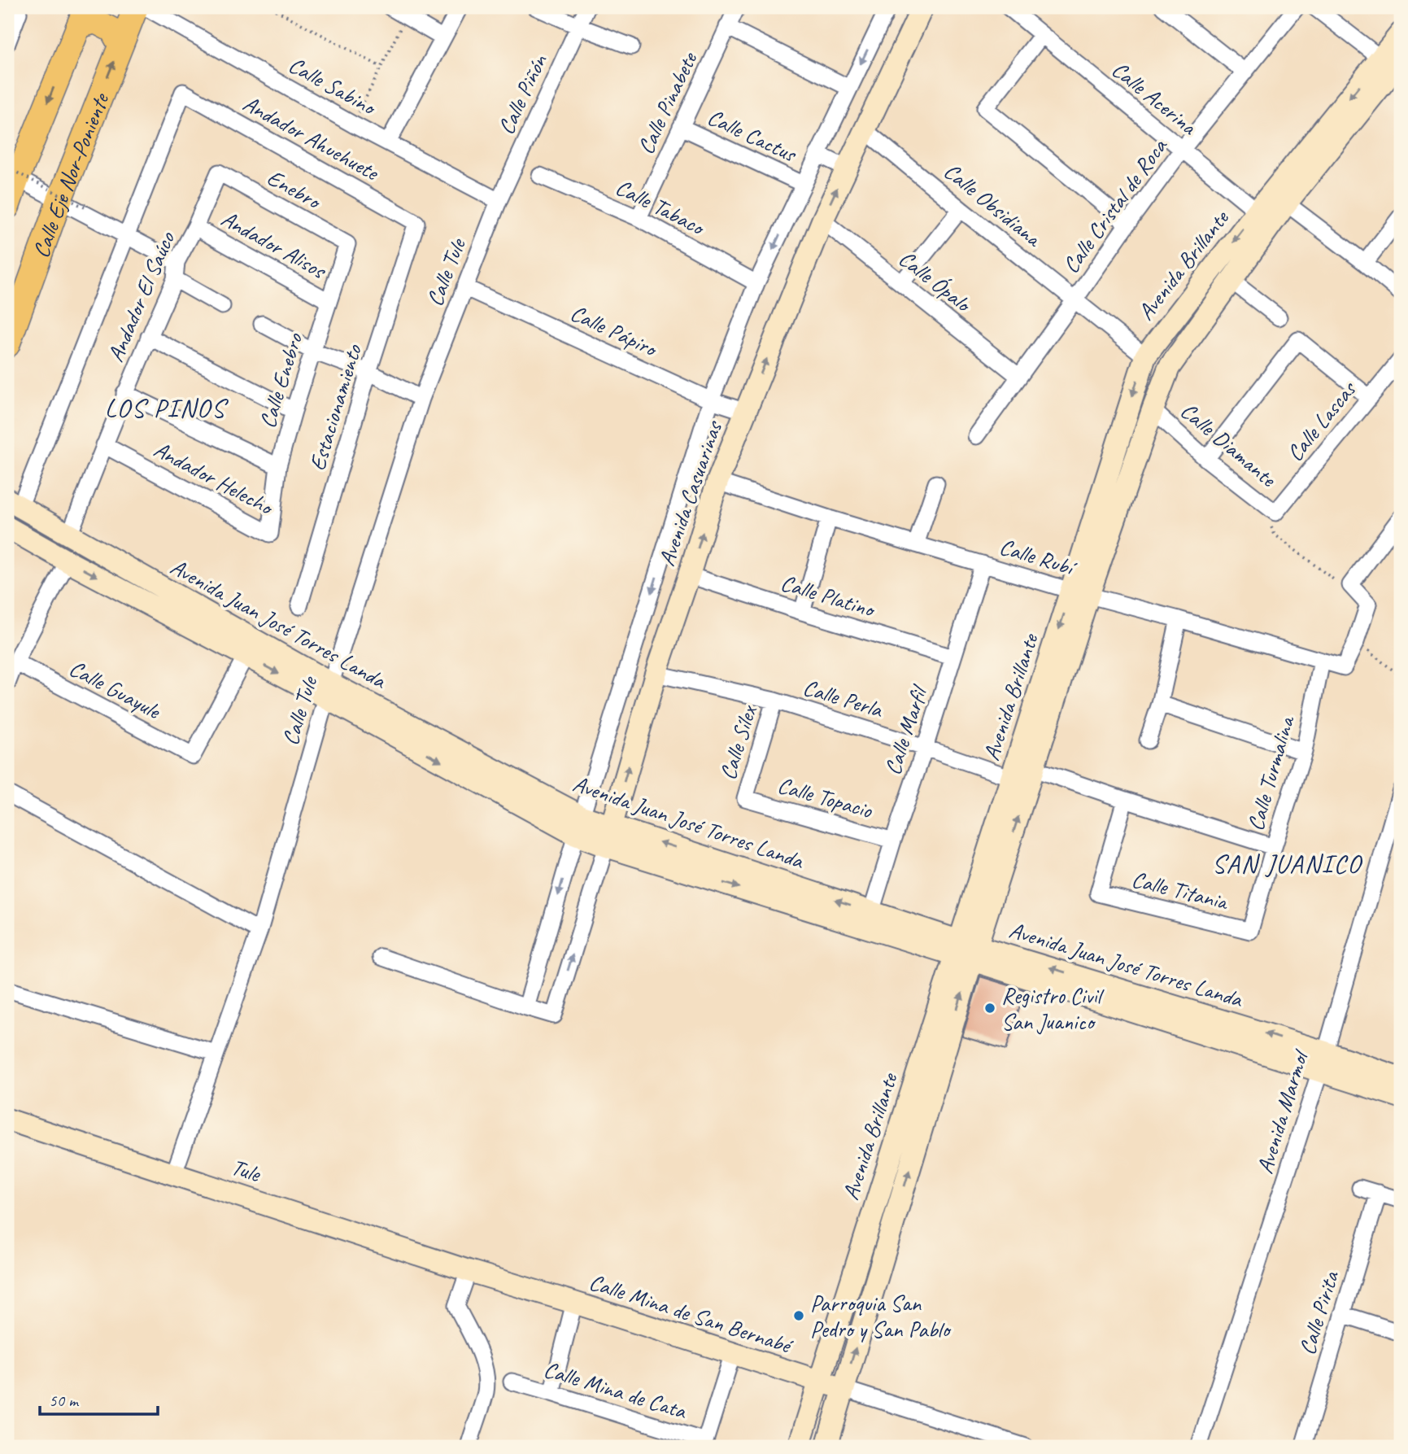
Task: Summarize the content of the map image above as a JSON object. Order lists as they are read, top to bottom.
{
  "streets": {
    "main road": [
      "Calle Eje Nor-Poniente",
      "Avenida Brillante",
      "Avenida Casuarinas",
      "Avenida Juan José Torres Landa",
      "Tule",
      "Calle Mina de San Bernabé"
    ],
    "street": [
      "Calle Sabino",
      "Calle Piñón",
      "Calle Acerina",
      "Calle Pinabete",
      "Calle Cactus",
      "Andador Ahuehuete",
      "Enebro",
      "Calle Obsidiana",
      "Calle Cristal de Roca",
      "Calle Tabaco",
      "Andador Alisos",
      "Calle Tule",
      "Calle Ópalo",
      "Andador El Saúco",
      "Calle Pápiro",
      "Calle Enebro",
      "Estacionamiento",
      "Calle Lascas",
      "Calle Diamante",
      "Andador Helecho",
      "Calle Rubí",
      "Calle Platino",
      "Calle Guayule",
      "Calle Perla",
      "Calle Marfil",
      "Calle Sílex",
      "Calle Turmalina",
      "Calle Topacio",
      "Calle Titania",
      "Avenida Marmol",
      "Calle Pirita",
      "Calle Mina de Cata"
    ]
  },
  "crossings": [
    ["Calle Sabino", "Calle Piñón"],
    ["Calle Sabino", "Calle Tule"],
    ["Calle Piñón", "Calle Tule"],
    ["Calle Acerina", "Calle Cristal de Roca"],
    ["Calle Acerina", "Avenida Brillante"],
    ["Calle Pinabete", "Calle Cactus"],
    ["Calle Pinabete", "Calle Tabaco"],
    ["Calle Cactus", "Avenida Casuarinas"],
    ["Andador Ahuehuete", "Estacionamiento"],
    ["Enebro", "Andador El Saúco"],
    ["Enebro", "Calle Enebro"],
    ["Calle Obsidiana", "Calle Cristal de Roca"],
    ["Calle Obsidiana", "Avenida Brillante"],
    ["Calle Obsidiana", "Avenida Casuarinas"],
    ["Calle Cristal de Roca", "Calle Ópalo"],
    ["Calle Tabaco", "Avenida Casuarinas"],
    ["Andador Alisos", "Andador El Saúco"],
    ["Andador Alisos", "Calle Enebro"],
    ["Avenida Brillante", "Calle Diamante"],
    ["Avenida Brillante", "Calle Rubí"],
    ["Avenida Brillante", "Avenida Juan José Torres Landa"],
    ["Avenida Brillante", "Calle Perla"],
    ["Avenida Brillante", "Calle Mina de San Bernabé"],
    ["Calle Tule", "Calle Pápiro"],
    ["Calle Tule", "Avenida Juan José Torres Landa"],
    ["Calle Tule", "Tule"],
    ["Calle Ópalo", "Avenida Casuarinas"],
    ["Andador El Saúco", "Andador Helecho"],
    ["Andador El Saúco", "Avenida Juan José Torres Landa"],
    ["Calle Pápiro", "Avenida Casuarinas"],
    ["Calle Enebro", "Andador Helecho"],
    ["Calle Lascas", "Calle Diamante"],
    ["Avenida Casuarinas", "Calle Rubí"],
    ["Avenida Casuarinas", "Calle Platino"],
    ["Avenida Casuarinas", "Avenida Juan José Torres Landa"],
    ["Avenida Casuarinas", "Calle Perla"],
    ["Calle Rubí", "Calle Marfil"],
    ["Calle Rubí", "Calle Turmalina"],
    ["Calle Platino", "Calle Marfil"],
    ["Avenida Juan José Torres Landa", "Calle Guayule"],
    ["Avenida Juan José Torres Landa", "Calle Marfil"],
    ["Avenida Juan José Torres Landa", "Avenida Marmol"],
    ["Calle Perla", "Calle Marfil"],
    ["Calle Perla", "Calle Sílex"],
    ["Calle Marfil", "Calle Topacio"],
    ["Calle Sílex", "Calle Topacio"],
    ["Calle Turmalina", "Calle Titania"],
    ["Tule", "Calle Mina de San Bernabé"],
    ["Calle Mina de San Bernabé", "Calle Mina de Cata"]
  ],
  "districts": ["LOS PINOS", "SAN JUANICO"],
  "places": ["Registro Civil San Juanico", "Parroquia San Pedro y San Pablo"],
  "scale_bar": "50 m"
}
